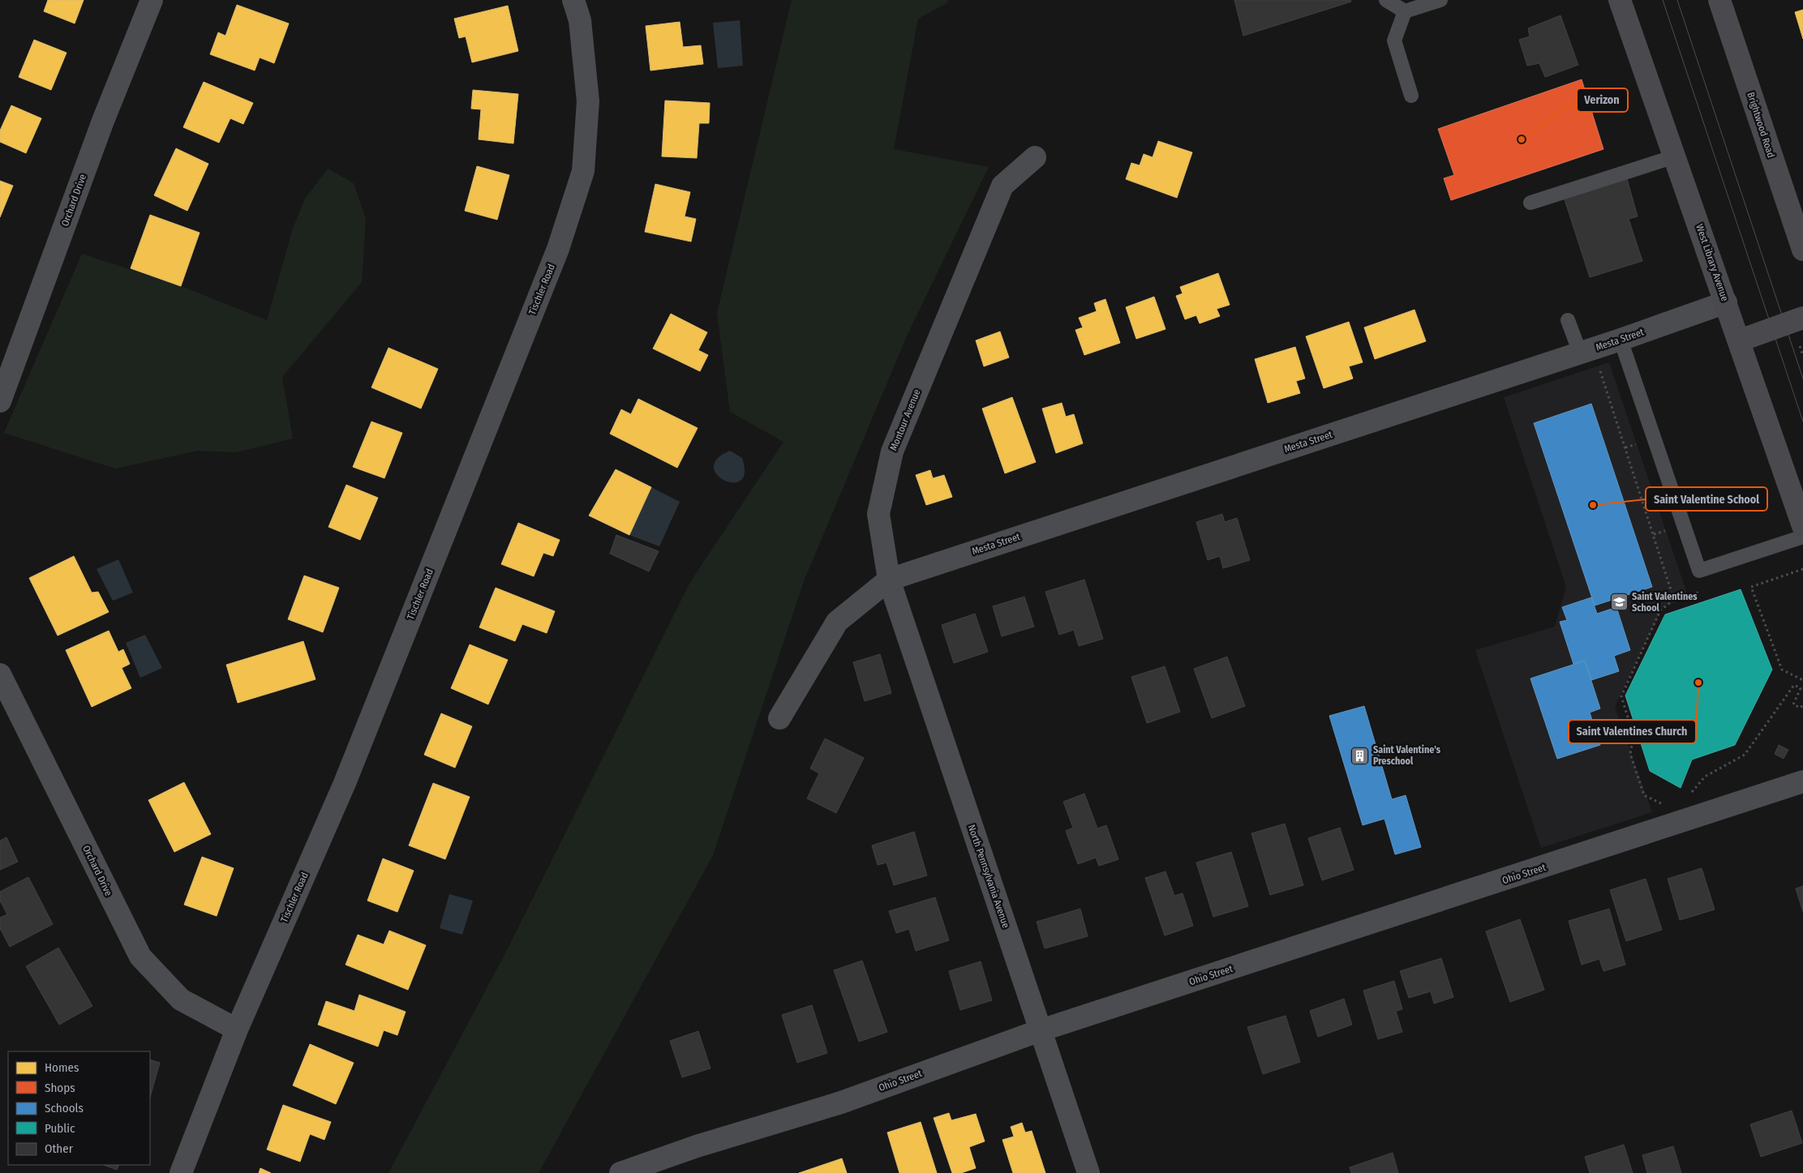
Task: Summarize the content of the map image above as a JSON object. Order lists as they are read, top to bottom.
{
  "streets": {
    "street": [
      "Brightwood Road",
      "Orchard Drive",
      "West Library Avenue",
      "Tischler Road",
      "Mesta Street",
      "Montour Avenue",
      "Ohio Street",
      "North Pennsylvania Avenue"
    ]
  },
  "crossings": [
    ["Orchard Drive", "Tischler Road"],
    ["West Library Avenue", "Mesta Street"],
    ["Mesta Street", "Montour Avenue"],
    ["Mesta Street", "North Pennsylvania Avenue"],
    ["Montour Avenue", "North Pennsylvania Avenue"],
    ["Ohio Street", "North Pennsylvania Avenue"]
  ],
  "places": {
    "other": ["Verizon", "Saint Valentine School", "Saint Valentines Church"],
    "school or university": ["Saint Valentines School"],
    "building": ["Saint Valentine's Preschool"]
  },
  "legend": [
    "Homes",
    "Shops",
    "Schools",
    "Public",
    "Other"
  ]
}
